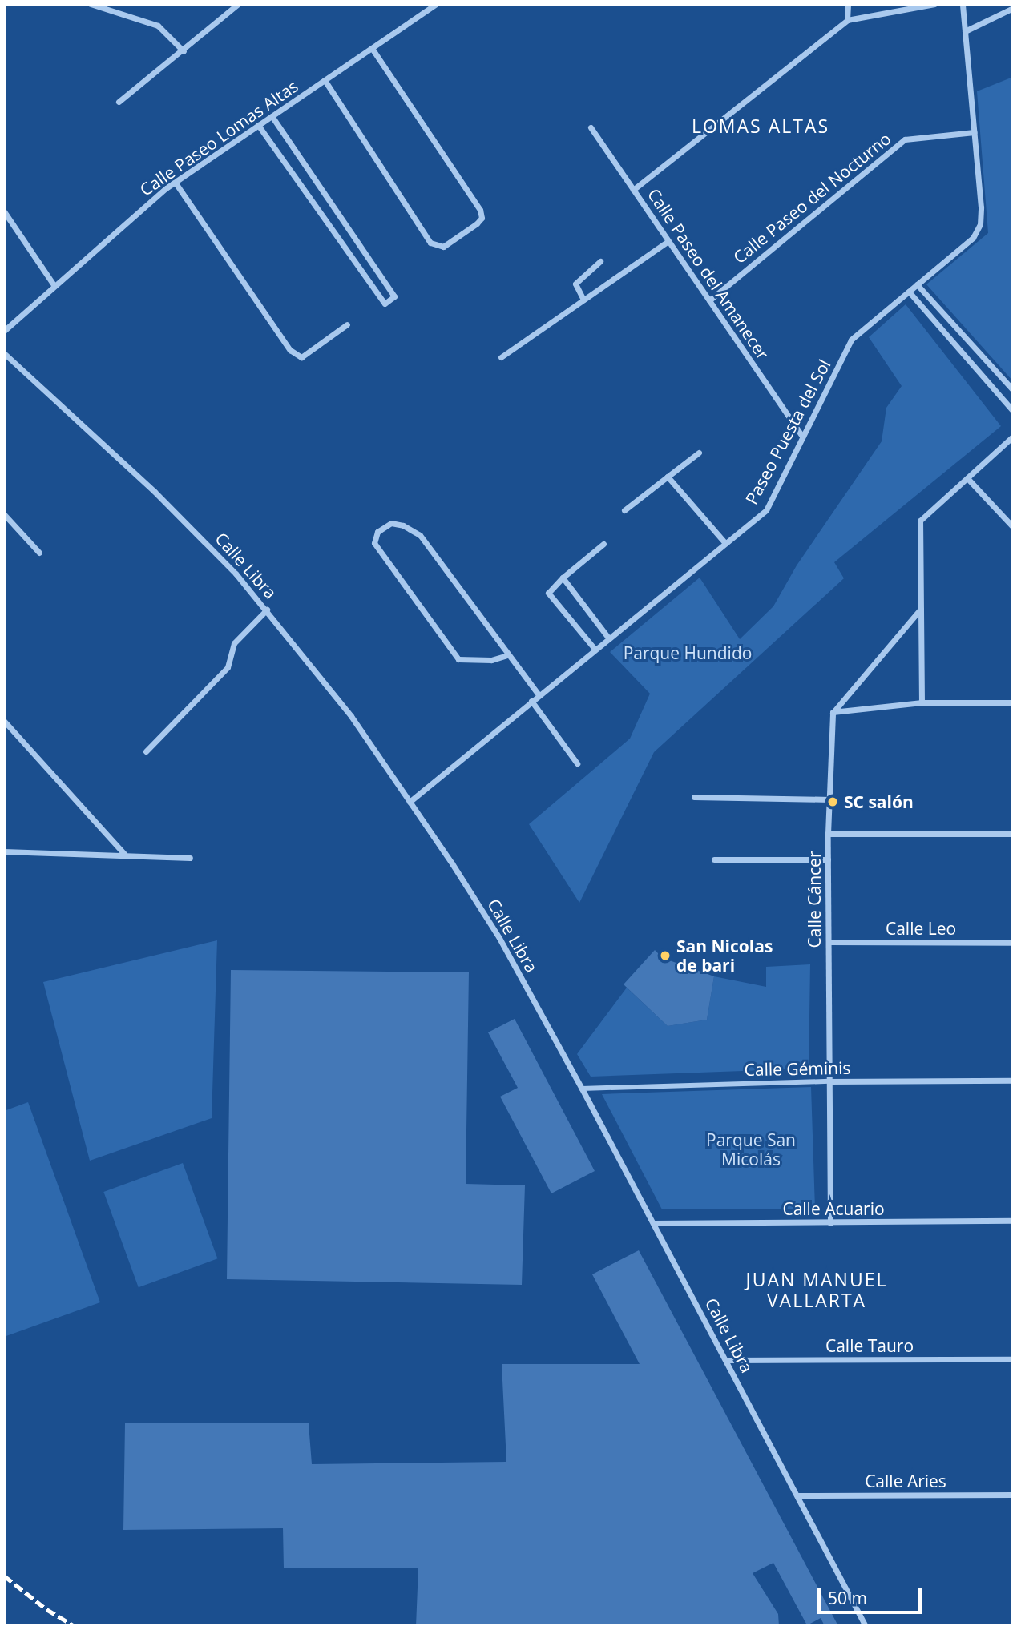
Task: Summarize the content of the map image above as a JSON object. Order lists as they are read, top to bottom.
{
  "streets": {
    "street": [
      "Calle Paseo Lomas Altas",
      "Calle Paseo del Nocturno",
      "Calle Paseo del Amanecer",
      "Paseo Puesta del Sol",
      "Calle Libra",
      "Calle Cáncer",
      "Calle Leo",
      "Calle Géminis",
      "Calle Acuario",
      "Calle Tauro",
      "Calle Aries"
    ]
  },
  "crossings": [
    ["Calle Paseo del Nocturno", "Calle Paseo del Amanecer"],
    ["Calle Paseo del Nocturno", "Paseo Puesta del Sol"],
    ["Calle Paseo del Amanecer", "Paseo Puesta del Sol"],
    ["Paseo Puesta del Sol", "Calle Libra"],
    ["Calle Libra", "Calle Géminis"],
    ["Calle Libra", "Calle Acuario"],
    ["Calle Libra", "Calle Tauro"],
    ["Calle Libra", "Calle Aries"],
    ["Calle Cáncer", "Calle Leo"],
    ["Calle Cáncer", "Calle Géminis"],
    ["Calle Cáncer", "Calle Acuario"]
  ],
  "districts": ["LOMAS ALTAS", "JUAN MANUEL VALLARTA"],
  "parks": ["Parque Hundido", "Parque San Micolás"],
  "places": ["SC salón", "San Nicolas de bari"],
  "scale_bar": "50 m"
}
